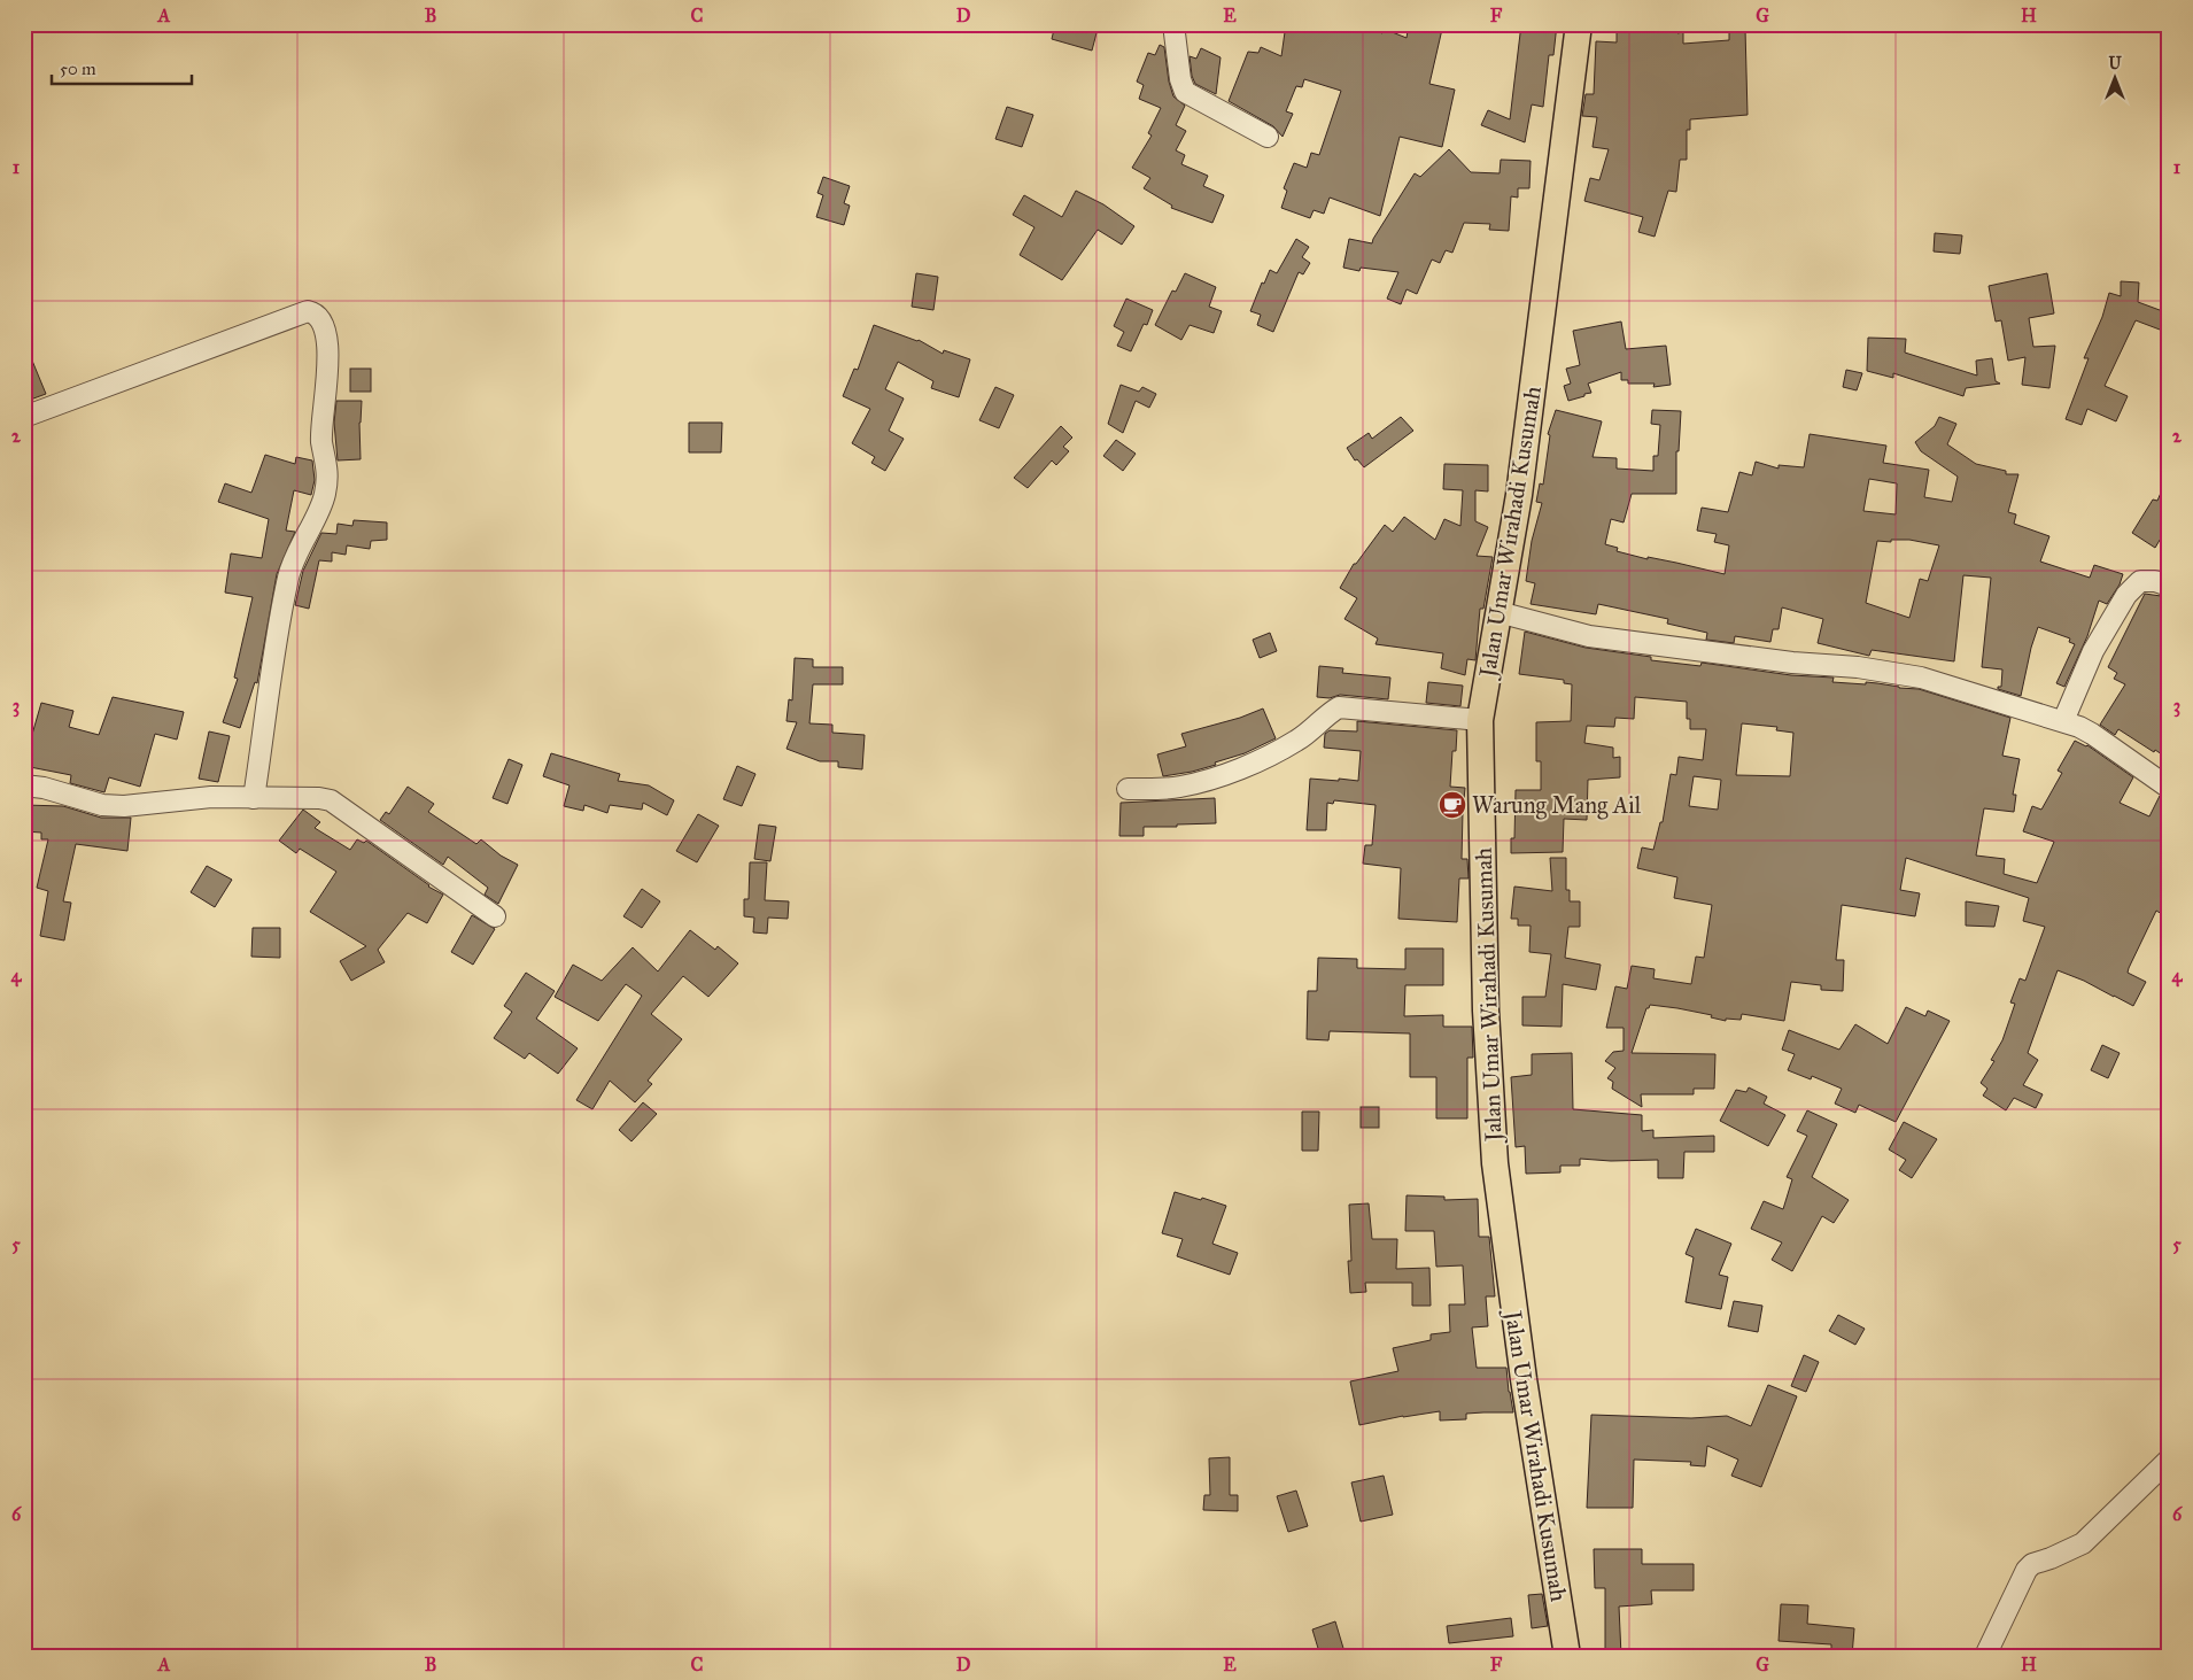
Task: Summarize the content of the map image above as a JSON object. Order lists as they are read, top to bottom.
{
  "streets": {
    "main road": ["Jalan Umar Wirahadi Kusumah"]
  },
  "places": {
    "cafe": ["Warung Mang Ail"]
  },
  "scale_bar": "50 m",
  "north": "top",
  "grid": {
    "columns": [
      "A",
      "B",
      "C",
      "D",
      "E",
      "F",
      "G",
      "H"
    ],
    "rows": [
      "1",
      "2",
      "3",
      "4",
      "5",
      "6"
    ]
  }
}
